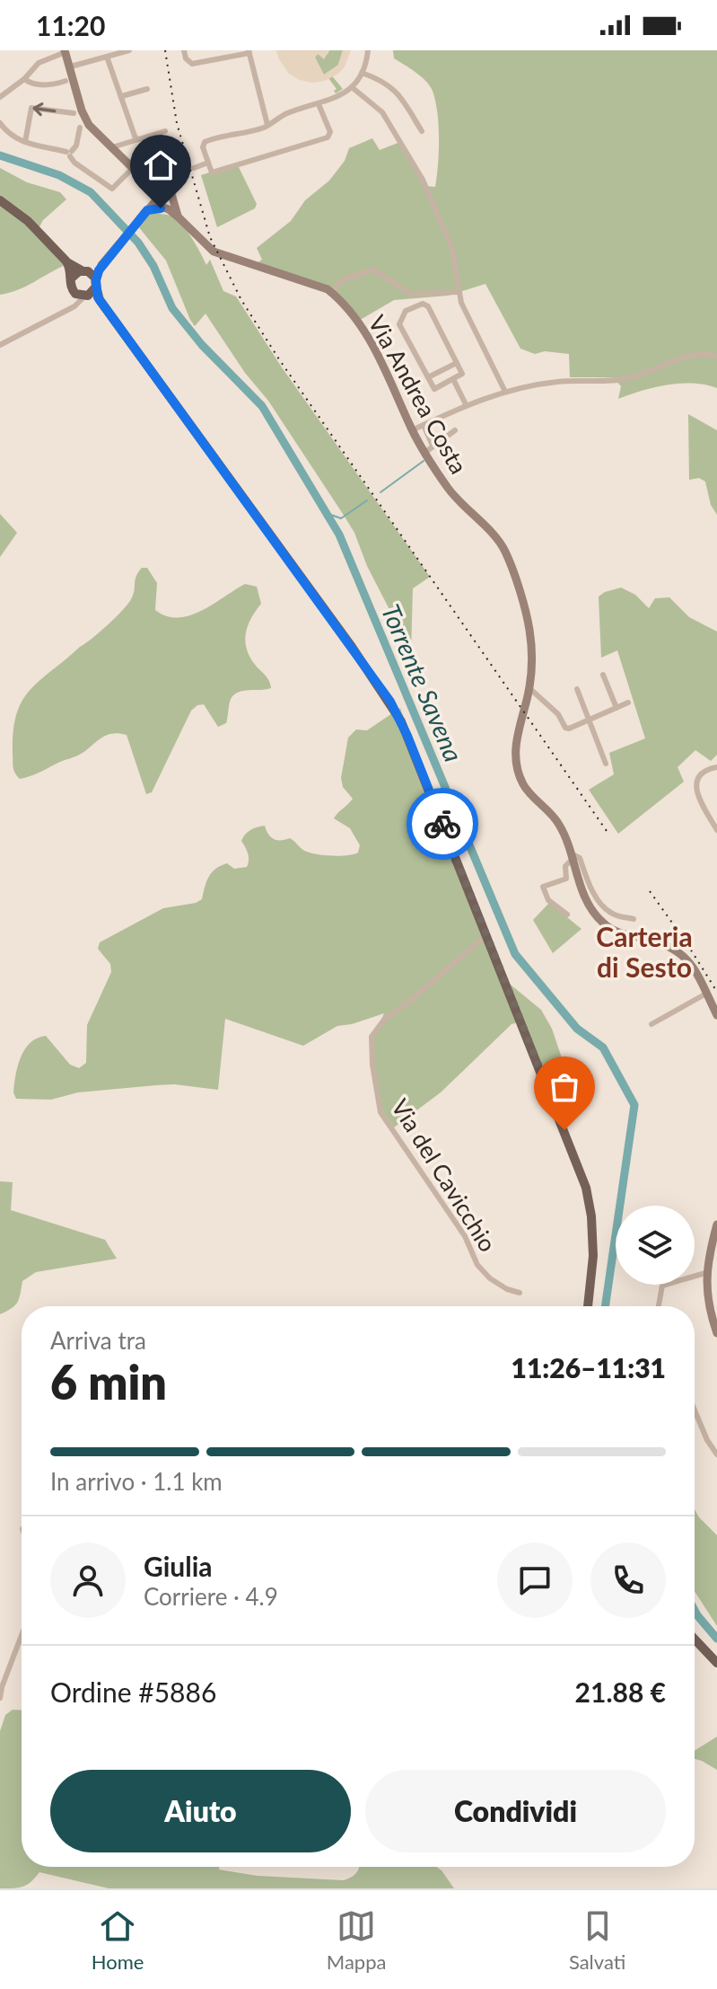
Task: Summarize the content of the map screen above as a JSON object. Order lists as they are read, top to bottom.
{
  "streets": {
    "main road": ["Via Andrea Costa"],
    "street": ["Via del Cavicchio"]
  },
  "districts": ["Carteria di Sesto"],
  "water": ["Torrente Savena"],
  "page": {
    "status": "11:20",
    "heading": ["6 min", "Arriva tra", "11:26–11:31"],
    "panel": [
      "Giulia",
      "Corriere · 4.9",
      "Ordine #5886",
      "21.88 €"
    ],
    "bar": "In arrivo · 1.1 km",
    "buttons": ["Aiuto", "Condividi"],
    "tabs": ["Home", "Mappa", "Salvati"]
  }
}
